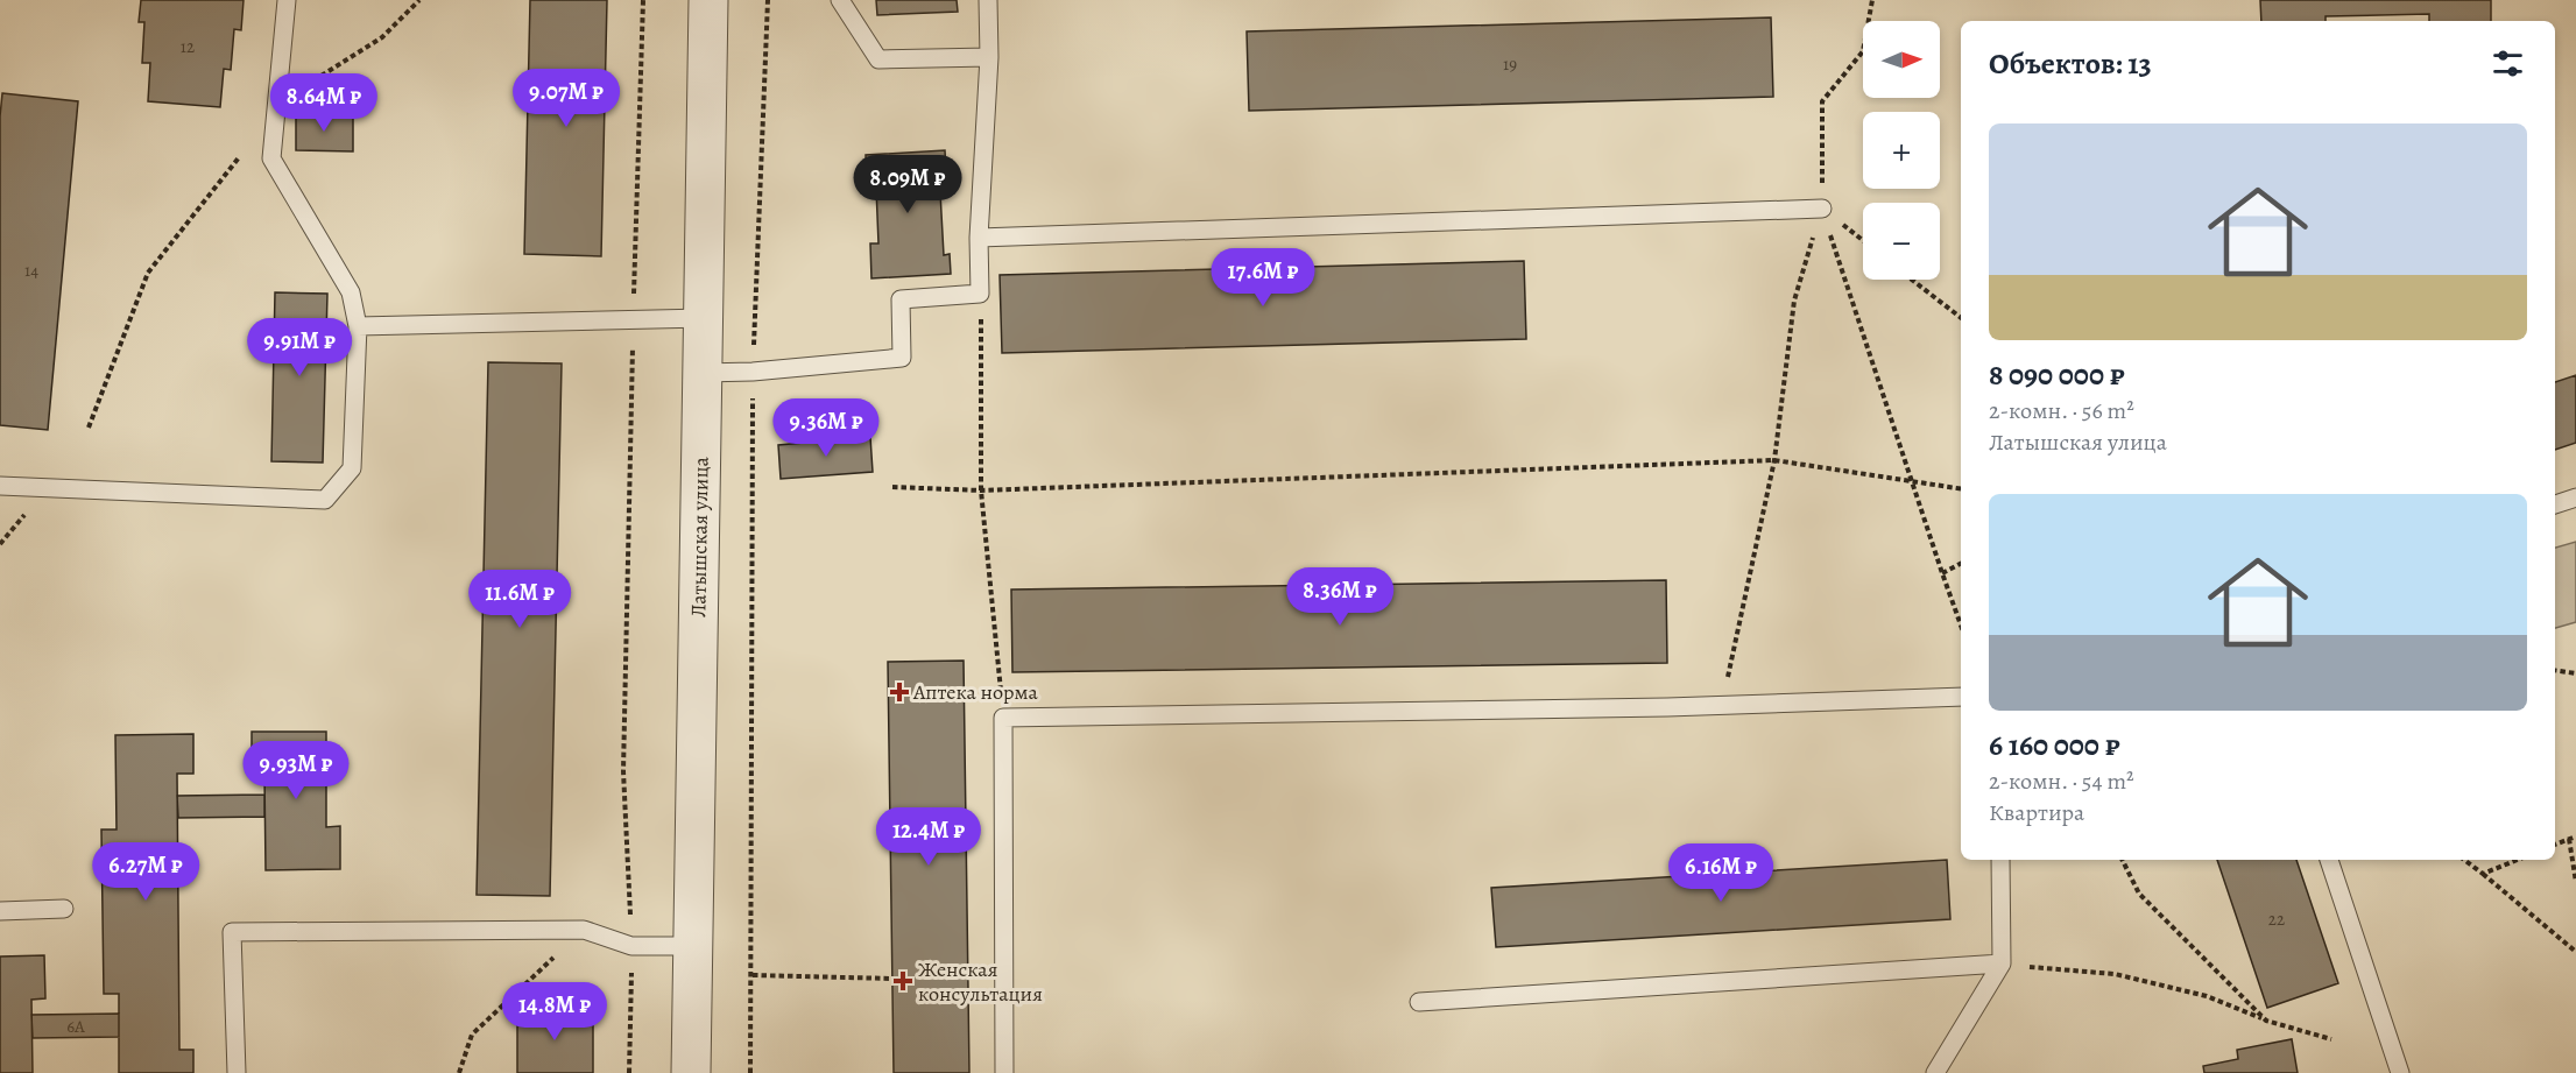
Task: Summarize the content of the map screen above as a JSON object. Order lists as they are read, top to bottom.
{
  "streets": {
    "street": ["Латышская улица"]
  },
  "places": {
    "health": ["Аптека норма", "Женская консультация"]
  },
  "house_numbers": [
    "12",
    "19",
    "14",
    "22",
    "6А"
  ],
  "north": "right",
  "page": {
    "map_buttons": ["+", "−"],
    "heading": "Объектов: 13",
    "price": [
      "9.07M ₽",
      "8.64M ₽",
      "8.09M ₽",
      "17.6M ₽",
      "9.91M ₽",
      "9.36M ₽",
      "8.36M ₽",
      "11.6M ₽",
      "9.93M ₽",
      "12.4M ₽",
      "6.27M ₽",
      "6.16M ₽",
      "14.8M ₽"
    ],
    "list": [
      {
        "name": "8 090 000 ₽",
        "note": "2-комн. · 56 m² · Латышская улица"
      },
      {
        "name": "6 160 000 ₽",
        "note": "2-комн. · 54 m² · Квартира"
      }
    ]
  }
}
